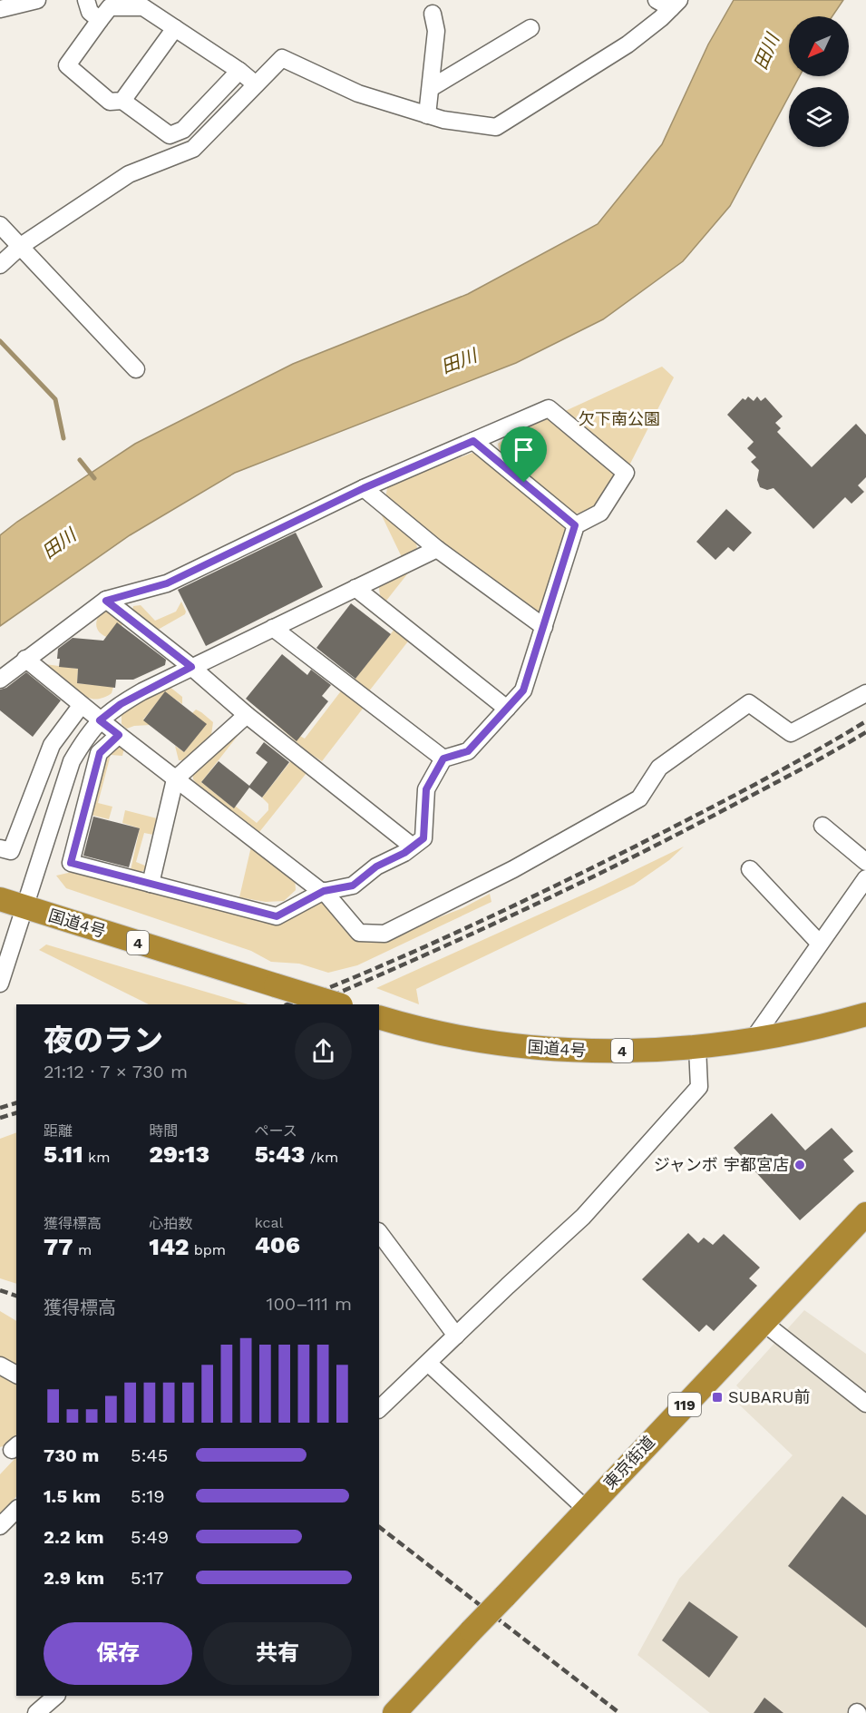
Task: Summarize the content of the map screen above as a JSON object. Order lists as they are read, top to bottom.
{
  "streets": {
    "highway": [
      "国道4号",
      "4",
      "119",
      "東京街道"
    ]
  },
  "water": ["田川"],
  "parks": ["欠下南公園"],
  "places": {
    "other": ["ジャンボ 宇都宮店"],
    "transit": ["SUBARU前"]
  },
  "north": "bottom left",
  "page": {
    "heading": ["夜のラン", "21:12 · 7 × 730 m"],
    "stats": [
      ["距離", "5.11 km"],
      ["時間", "29:13"],
      ["ペース", "5:43 /km"],
      ["獲得標高", "77 m"],
      ["心拍数", "142 bpm"],
      ["kcal", "406"]
    ],
    "chart": ["獲得標高", "100–111 m"],
    "list": [
      {
        "name": "730 m",
        "note": "5:45"
      },
      {
        "name": "1.5 km",
        "note": "5:19"
      },
      {
        "name": "2.2 km",
        "note": "5:49"
      },
      {
        "name": "2.9 km",
        "note": "5:17"
      }
    ],
    "buttons": ["保存", "共有"]
  }
}
